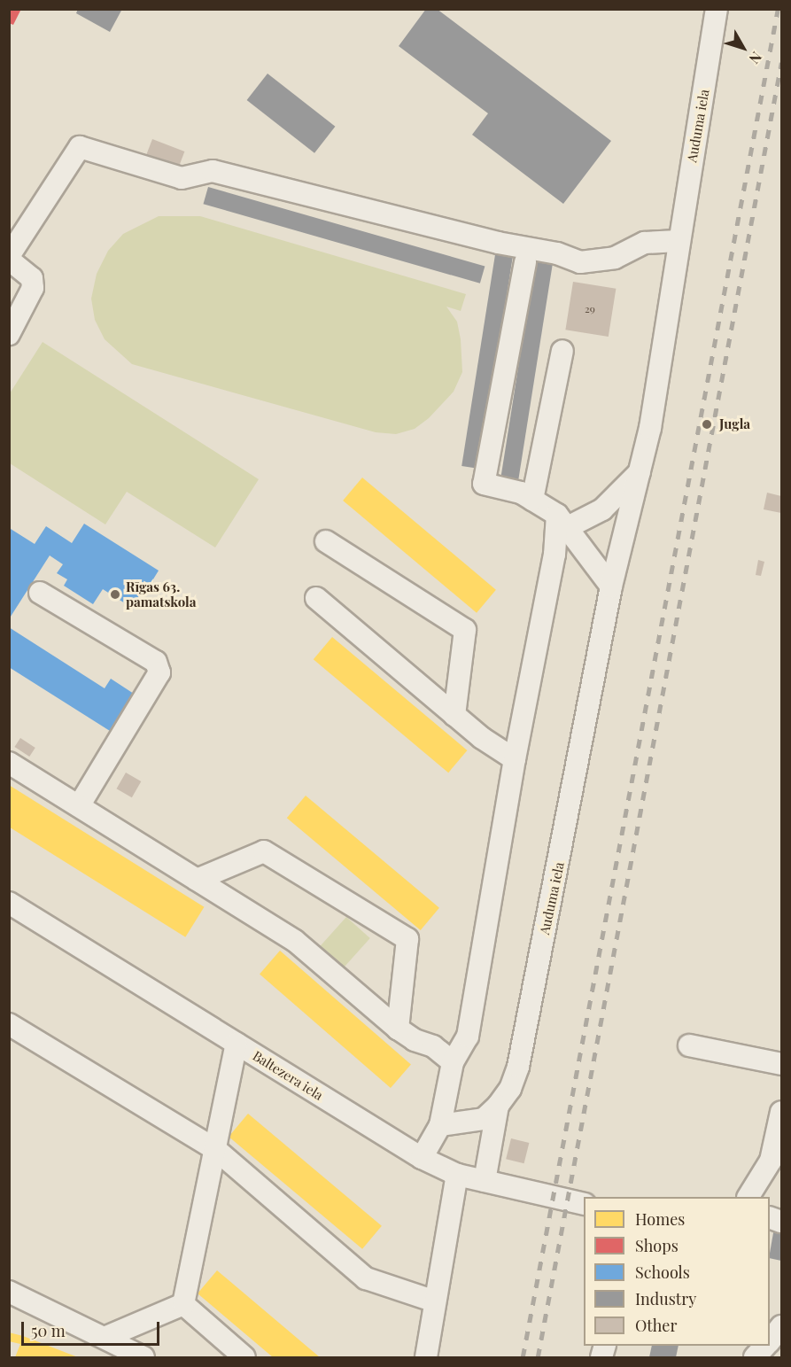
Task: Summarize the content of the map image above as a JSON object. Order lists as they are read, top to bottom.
{
  "streets": {
    "street": ["Auduma iela", "Baltezera iela"]
  },
  "places": ["Jugla", "Rīgas 63. pamatskola"],
  "house_numbers": ["29"],
  "legend": [
    "Homes",
    "Shops",
    "Schools",
    "Industry",
    "Other"
  ],
  "scale_bar": "50 m",
  "north": "bottom right"
}
